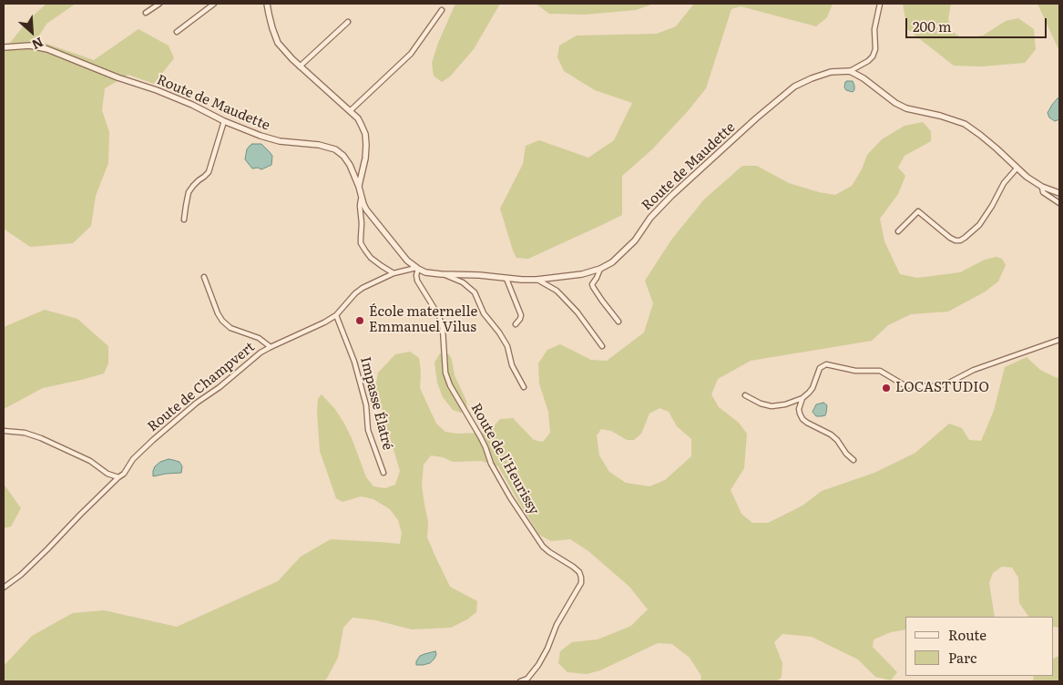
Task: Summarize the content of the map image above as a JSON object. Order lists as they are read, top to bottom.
{
  "streets": {
    "street": [
      "Route de Maudette",
      "Route de Champvert",
      "Impasse Élatré",
      "Route de l'Heurissy"
    ]
  },
  "crossings": [
    ["Route de Maudette", "Route de Champvert"],
    ["Route de Maudette", "Route de l'Heurissy"],
    ["Route de Champvert", "Impasse Élatré"],
    ["Route de Champvert", "Route de l'Heurissy"]
  ],
  "places": ["École maternelle Emmanuel Vilus", "LOCASTUDIO"],
  "legend": ["Route", "Parc"],
  "scale_bar": "200 m",
  "north": "bottom right"
}
